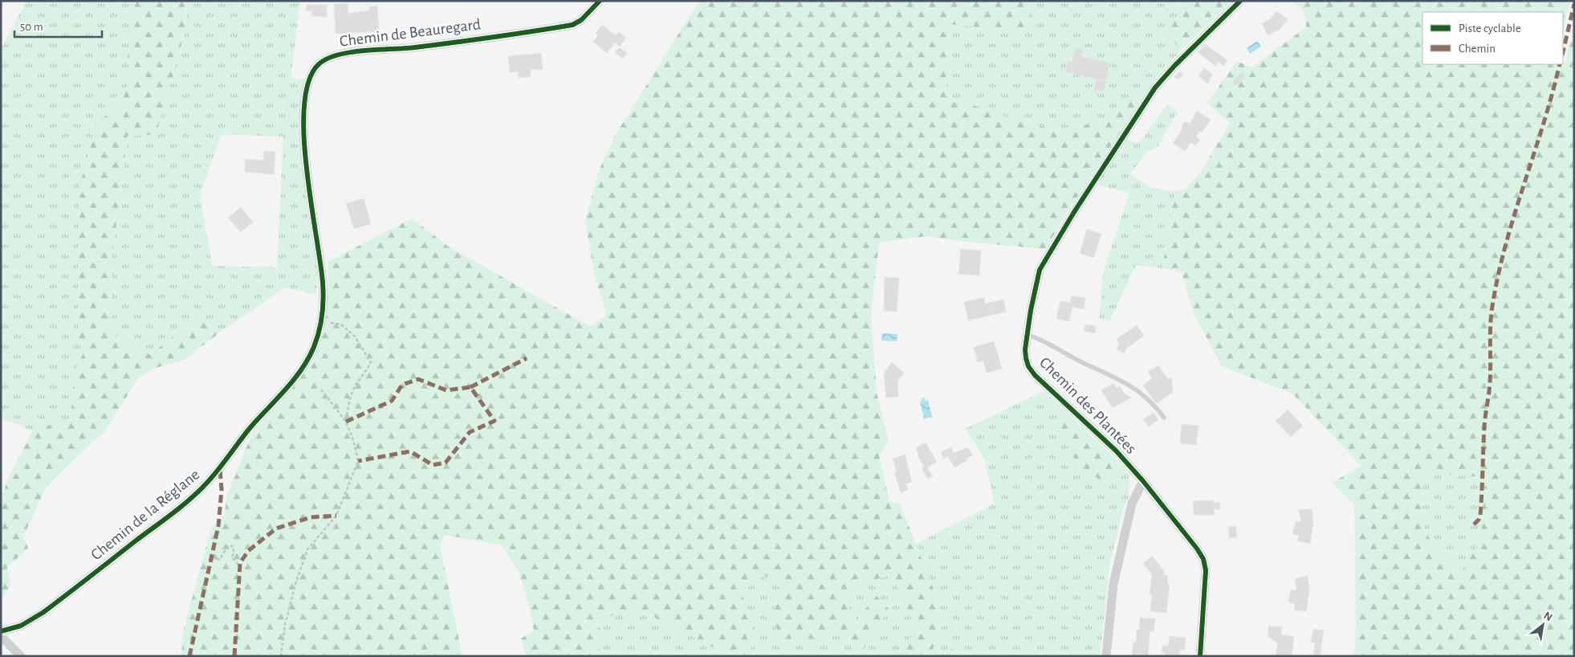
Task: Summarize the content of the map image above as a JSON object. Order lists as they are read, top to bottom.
{
  "streets": {
    "street": ["Chemin de Beauregard", "Chemin des Plantées", "Chemin de la Réglane"]
  },
  "crossings": [
    ["Chemin de Beauregard", "Chemin de la Réglane"]
  ],
  "legend": ["Piste cyclable", "Chemin"],
  "scale_bar": "50 m",
  "north": "top right"
}
